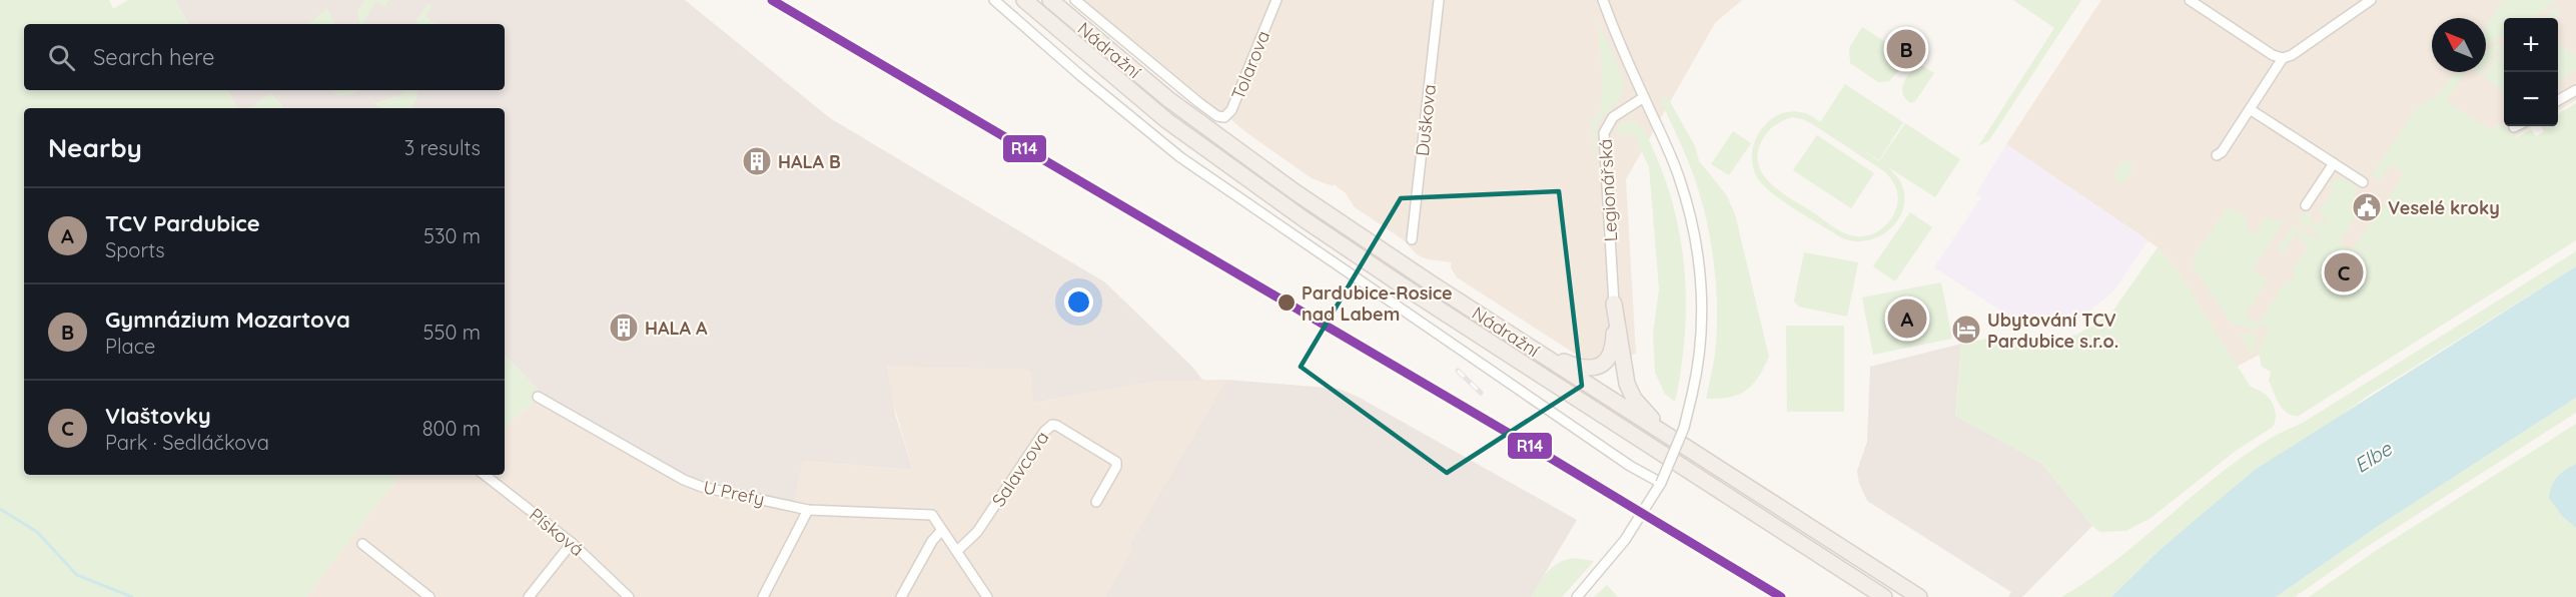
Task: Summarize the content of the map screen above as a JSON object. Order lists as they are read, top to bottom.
{
  "streets": {
    "main road": ["Nádražní"],
    "street": [
      "Tolarova",
      "Duškova",
      "Legionářská",
      "Salavcova",
      "U Prefy",
      "Písková"
    ]
  },
  "water": ["Elbe"],
  "places": {
    "building": ["HALA B", "HALA A"],
    "public building": ["Veselé kroky"],
    "other": ["Pardubice-Rosice nad Labem"],
    "hotel": ["Ubytování TCV Pardubice s.r.o."]
  },
  "lines": ["transit line R14"],
  "north": "top left",
  "page": {
    "map_buttons": ["+", "−"],
    "search": "Search here",
    "pins": ["B", "C", "A"],
    "heading": ["Nearby", "3 results"],
    "list": [
      {
        "mark": "A",
        "name": "TCV Pardubice",
        "note": "Sports",
        "value": "530 m"
      },
      {
        "mark": "B",
        "name": "Gymnázium Mozartova",
        "note": "Place",
        "value": "550 m"
      },
      {
        "mark": "C",
        "name": "Vlaštovky",
        "note": "Park · Sedláčkova",
        "value": "800 m"
      }
    ]
  }
}
